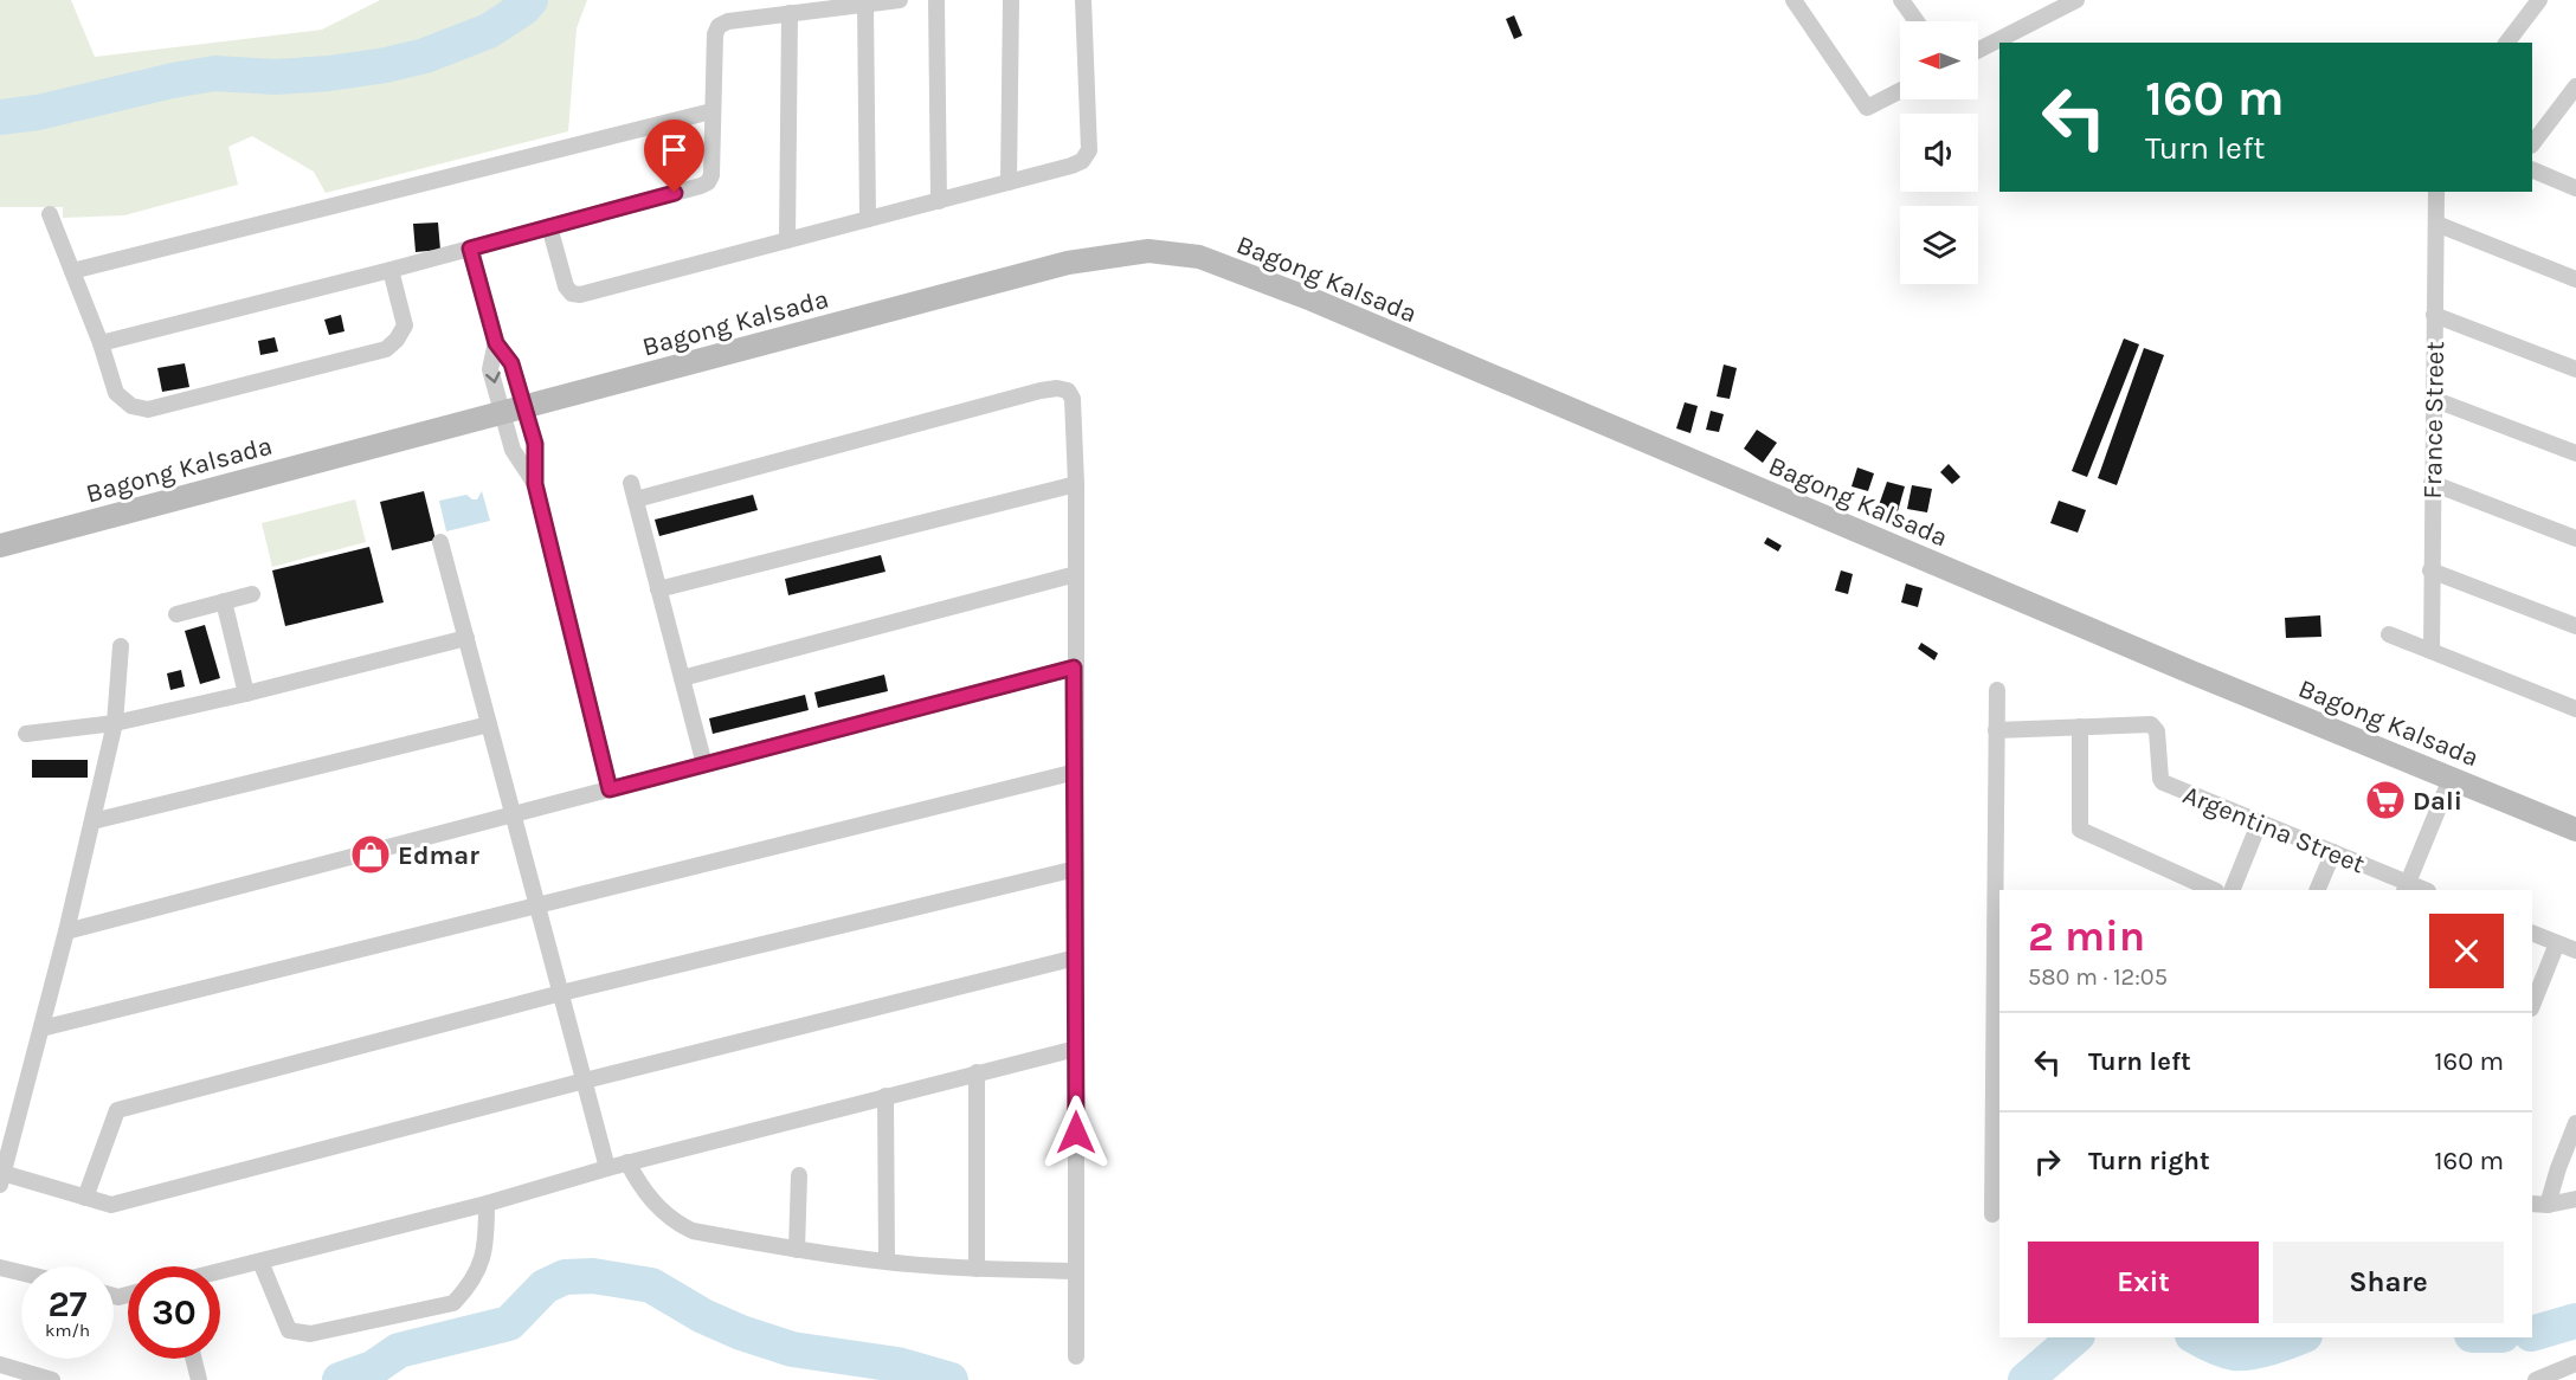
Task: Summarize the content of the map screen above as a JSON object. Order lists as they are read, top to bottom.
{
  "streets": {
    "street": ["Bagong Kalsada", "France Street", "Argentina Street"]
  },
  "places": {
    "supermarket": ["Dali"],
    "shop": ["Edmar"]
  },
  "north": "left",
  "page": {
    "turn": ["160 m", "Turn left"],
    "heading": ["2 min", "580 m · 12:05"],
    "list": [
      {
        "name": "Turn left",
        "value": "160 m"
      },
      {
        "name": "Turn right",
        "value": "160 m"
      }
    ],
    "buttons": ["Exit", "Share"],
    "speed": "27 km/h",
    "limit": "30"
  }
}
